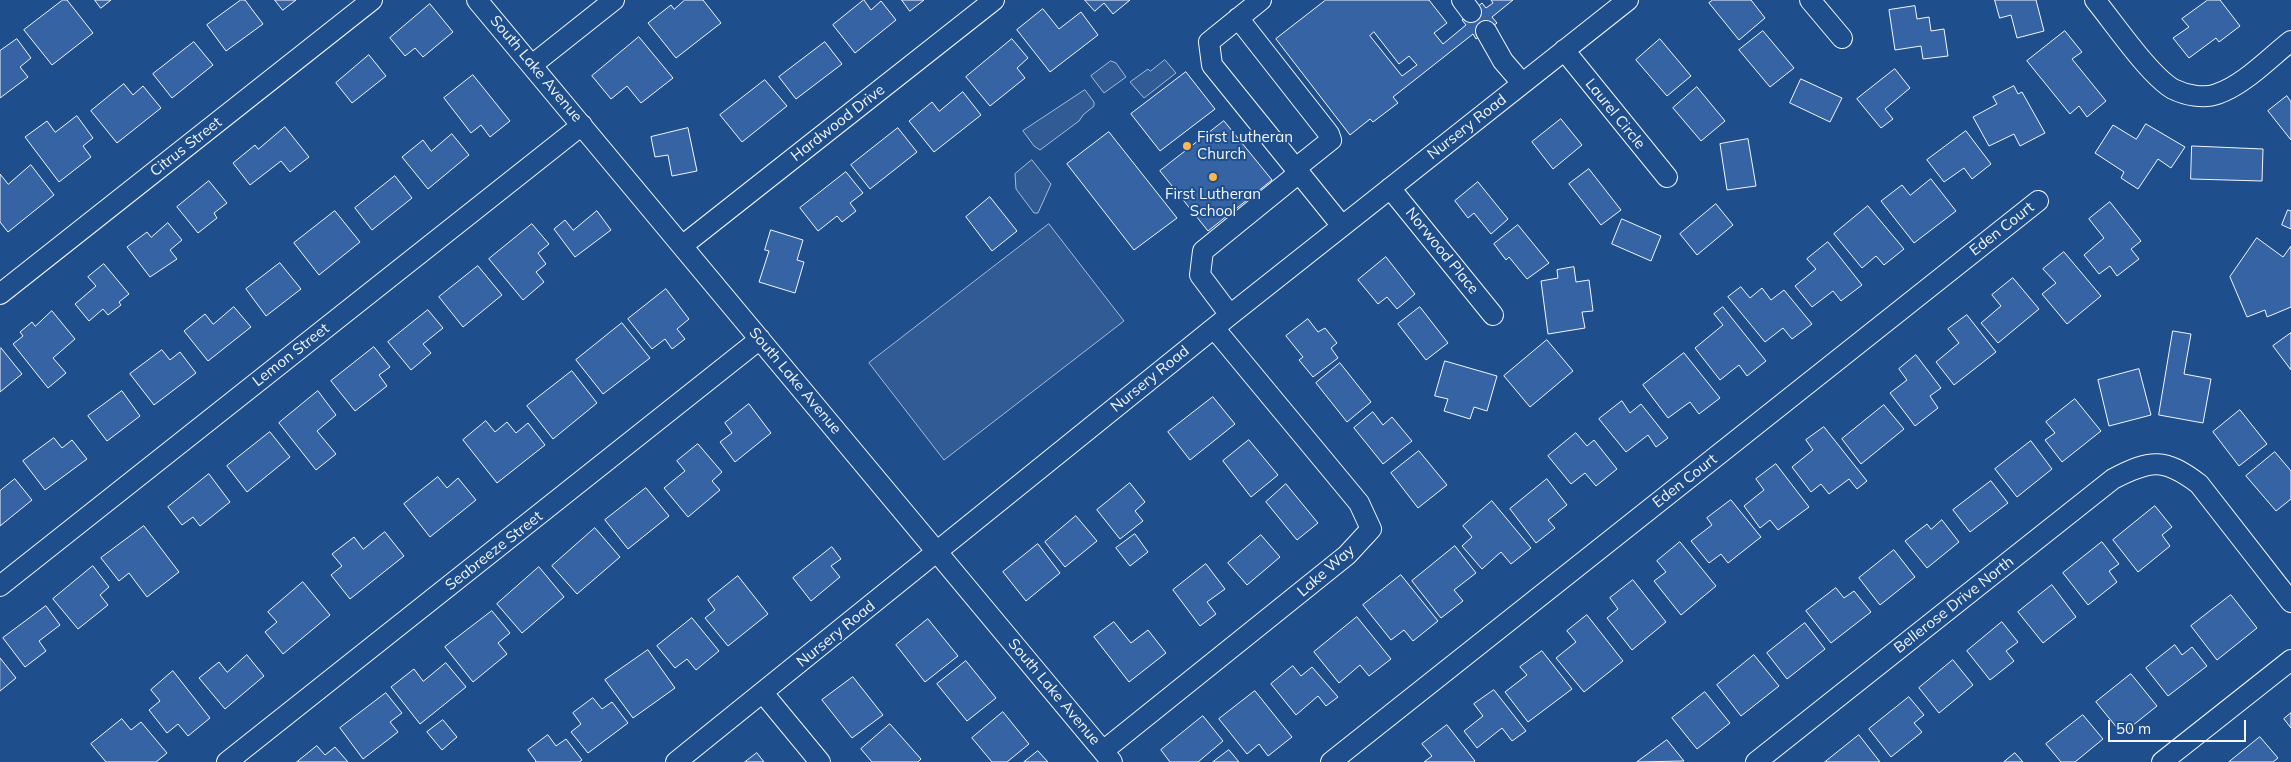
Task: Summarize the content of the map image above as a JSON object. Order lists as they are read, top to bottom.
{
  "streets": {
    "street": [
      "South Lake Avenue",
      "Laurel Circle",
      "Hardwood Drive",
      "Nursery Road",
      "Citrus Street",
      "Eden Court",
      "Norwood Place",
      "Lemon Street",
      "Seabreeze Street",
      "Lake Way",
      "Bellerose Drive North"
    ]
  },
  "crossings": [
    ["South Lake Avenue", "Hardwood Drive"],
    ["South Lake Avenue", "Nursery Road"],
    ["South Lake Avenue", "Lemon Street"],
    ["South Lake Avenue", "Seabreeze Street"],
    ["South Lake Avenue", "Lake Way"],
    ["Laurel Circle", "Nursery Road"],
    ["Nursery Road", "Norwood Place"],
    ["Nursery Road", "Lake Way"]
  ],
  "places": ["First Lutheran Church", "First Lutheran School"],
  "scale_bar": "50 m"
}
